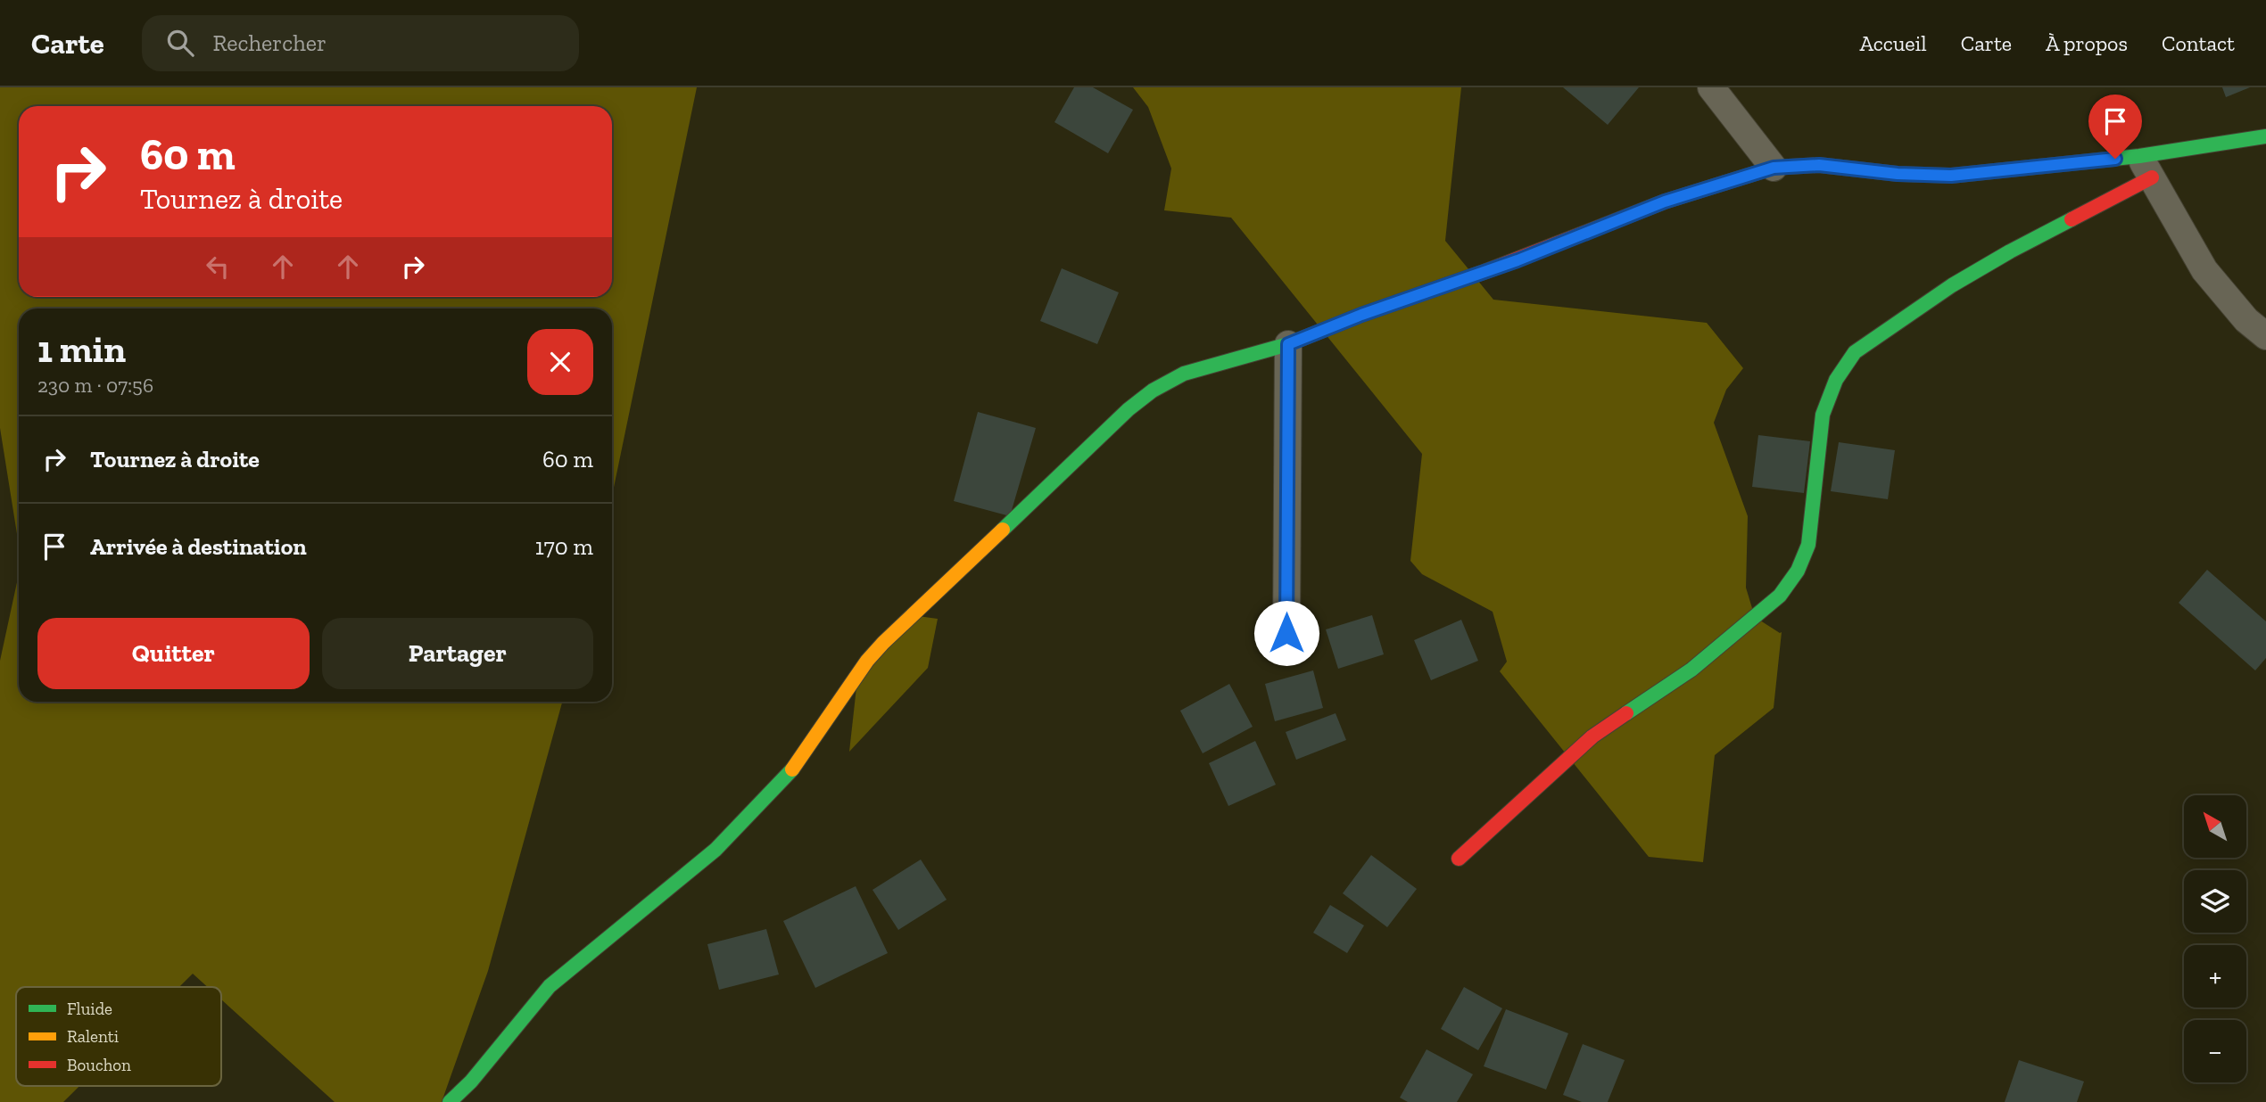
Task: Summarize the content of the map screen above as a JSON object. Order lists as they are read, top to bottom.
{
  "legend": ["Fluide", "Ralenti", "Bouchon"],
  "north": "top left",
  "page": {
    "header": "Carte",
    "search": "Rechercher",
    "nav": [
      "Accueil",
      "Carte",
      "À propos",
      "Contact"
    ],
    "turn": ["60 m", "Tournez à droite"],
    "heading": ["1 min", "230 m · 07:56"],
    "list": [
      {
        "name": "Tournez à droite",
        "value": "60 m"
      },
      {
        "name": "Arrivée à destination",
        "value": "170 m"
      }
    ],
    "buttons": ["Quitter", "Partager"],
    "map_buttons": ["+", "−"]
  }
}
